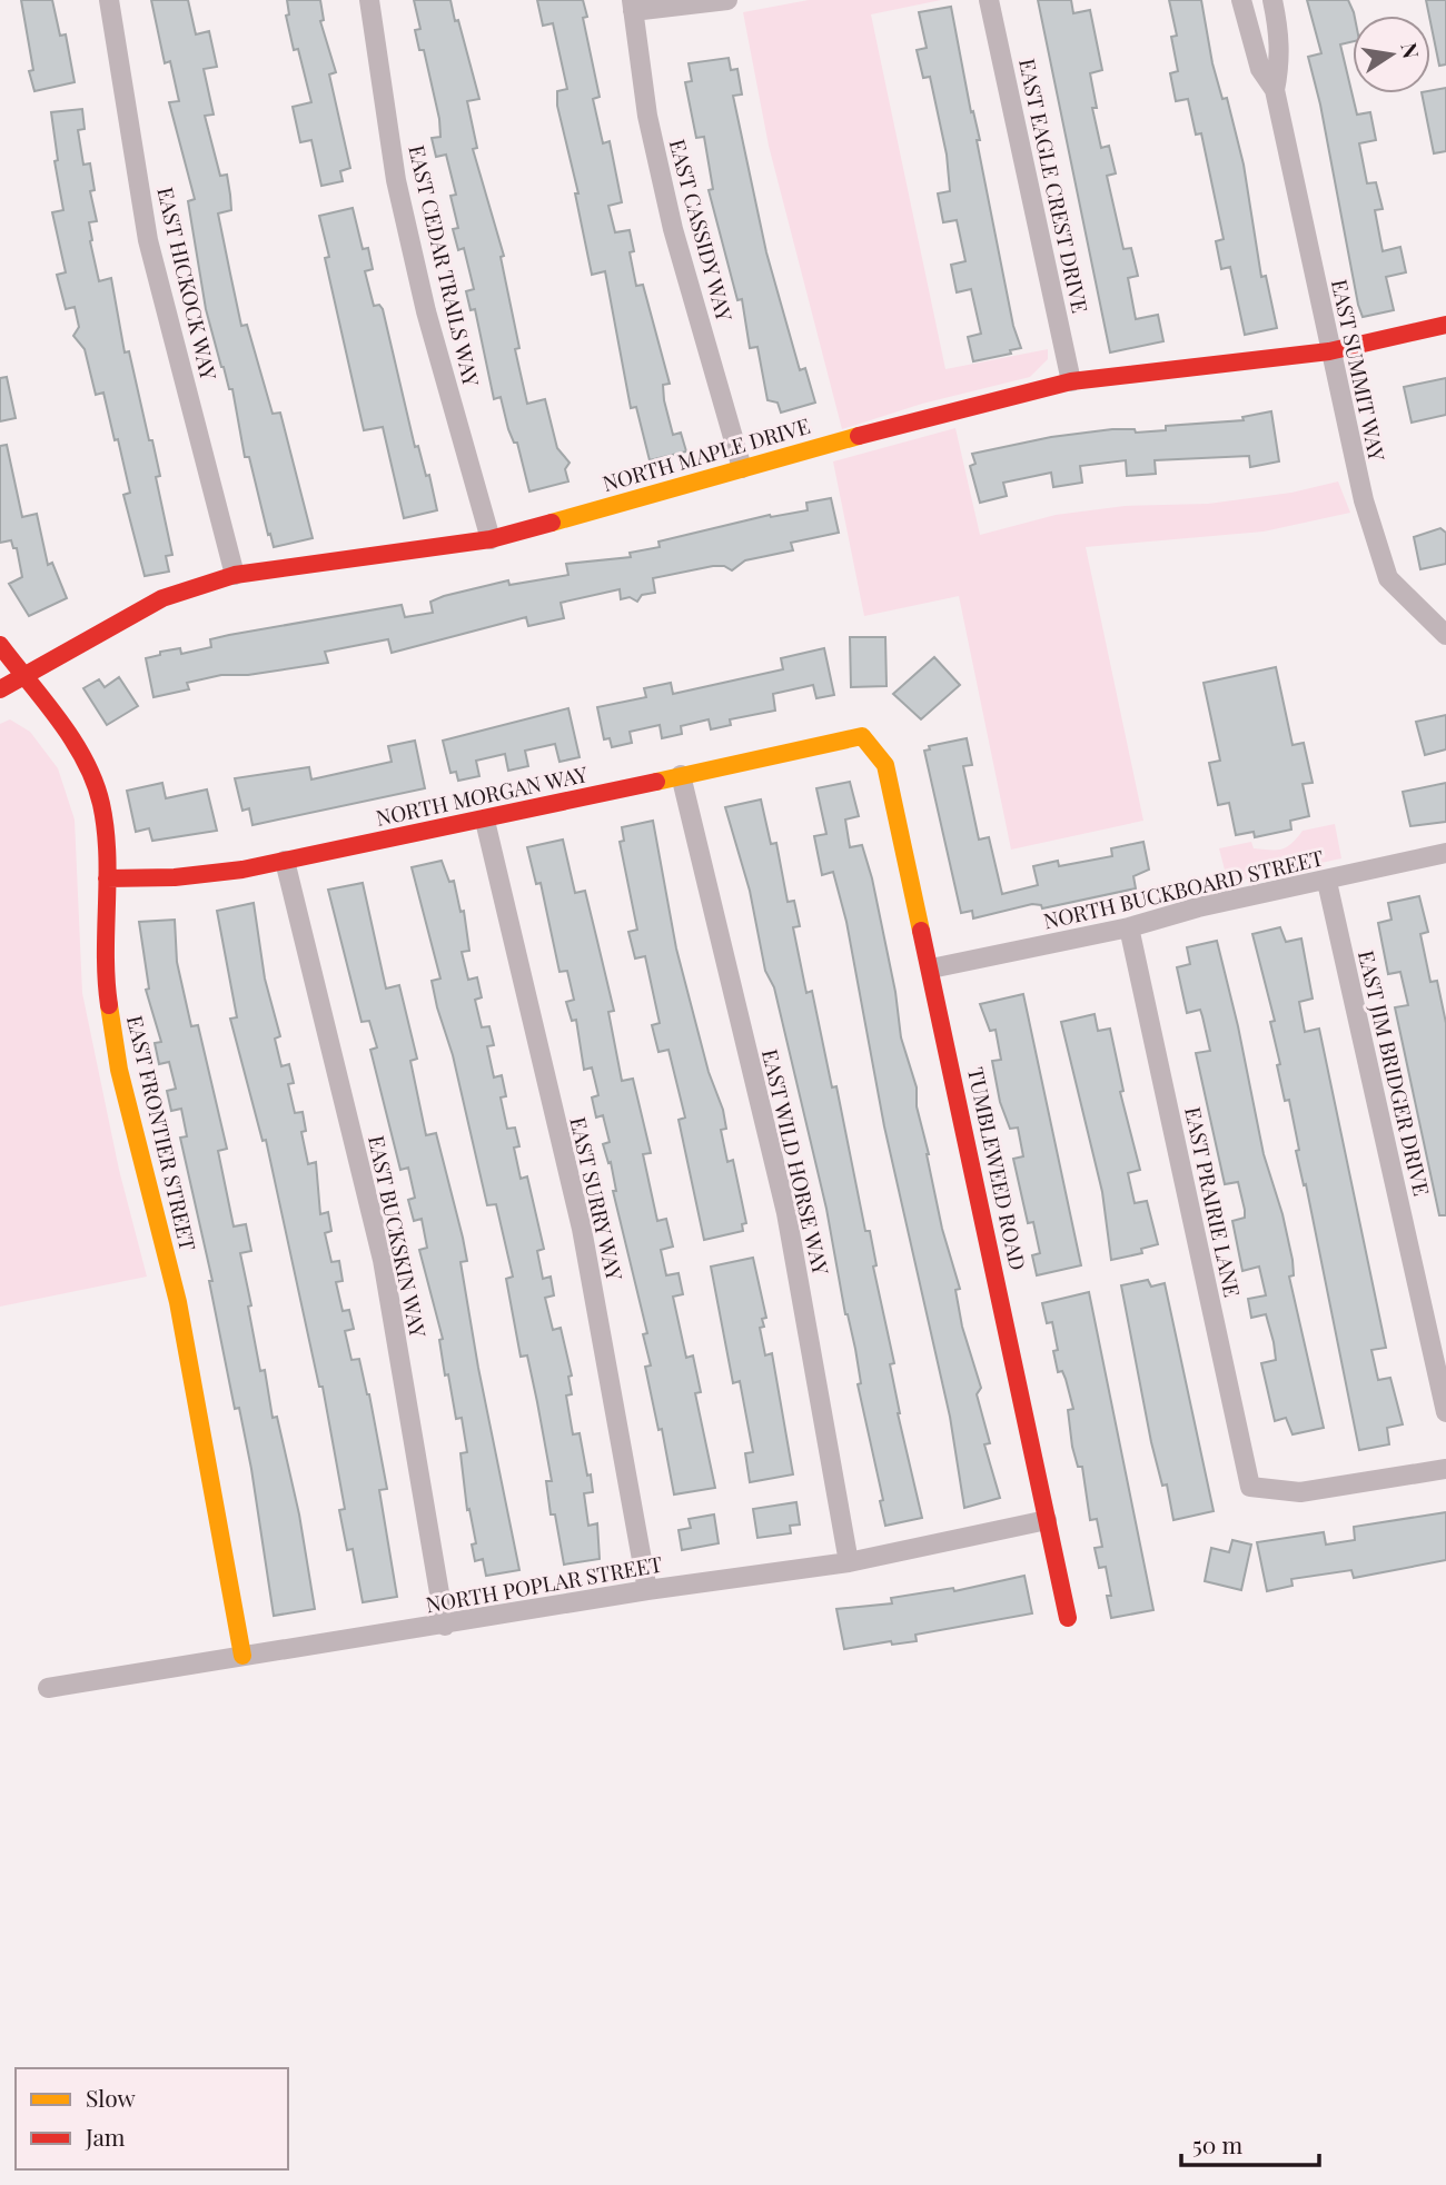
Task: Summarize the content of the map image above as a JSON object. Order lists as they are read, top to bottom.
{
  "streets": {
    "street": [
      "EAST EAGLE CREST DRIVE",
      "EAST CASSIDY WAY",
      "EAST CEDAR TRAILS WAY",
      "EAST HICKOCK WAY",
      "EAST SUMMIT WAY",
      "NORTH MAPLE DRIVE",
      "NORTH MORGAN WAY",
      "NORTH BUCKBOARD STREET",
      "EAST JIM BRIDGER DRIVE",
      "EAST FRONTIER STREET",
      "EAST WILD HORSE WAY",
      "TUMBLEWEED ROAD",
      "EAST SURRY WAY",
      "EAST PRAIRIE LANE",
      "EAST BUCKSKIN WAY",
      "NORTH POPLAR STREET"
    ]
  },
  "crossings": [
    ["EAST EAGLE CREST DRIVE", "NORTH MAPLE DRIVE"],
    ["EAST CASSIDY WAY", "NORTH MAPLE DRIVE"],
    ["EAST CEDAR TRAILS WAY", "NORTH MAPLE DRIVE"],
    ["EAST HICKOCK WAY", "NORTH MAPLE DRIVE"],
    ["EAST SUMMIT WAY", "NORTH MAPLE DRIVE"],
    ["NORTH MAPLE DRIVE", "EAST FRONTIER STREET"],
    ["NORTH MORGAN WAY", "EAST FRONTIER STREET"],
    ["NORTH MORGAN WAY", "EAST WILD HORSE WAY"],
    ["NORTH MORGAN WAY", "TUMBLEWEED ROAD"],
    ["NORTH MORGAN WAY", "EAST SURRY WAY"],
    ["NORTH MORGAN WAY", "EAST BUCKSKIN WAY"],
    ["NORTH BUCKBOARD STREET", "EAST JIM BRIDGER DRIVE"],
    ["NORTH BUCKBOARD STREET", "TUMBLEWEED ROAD"],
    ["NORTH BUCKBOARD STREET", "EAST PRAIRIE LANE"],
    ["EAST FRONTIER STREET", "NORTH POPLAR STREET"],
    ["EAST WILD HORSE WAY", "NORTH POPLAR STREET"],
    ["TUMBLEWEED ROAD", "NORTH POPLAR STREET"],
    ["EAST SURRY WAY", "NORTH POPLAR STREET"],
    ["EAST BUCKSKIN WAY", "NORTH POPLAR STREET"]
  ],
  "legend": ["Slow", "Jam"],
  "scale_bar": "50 m",
  "north": "right"
}
